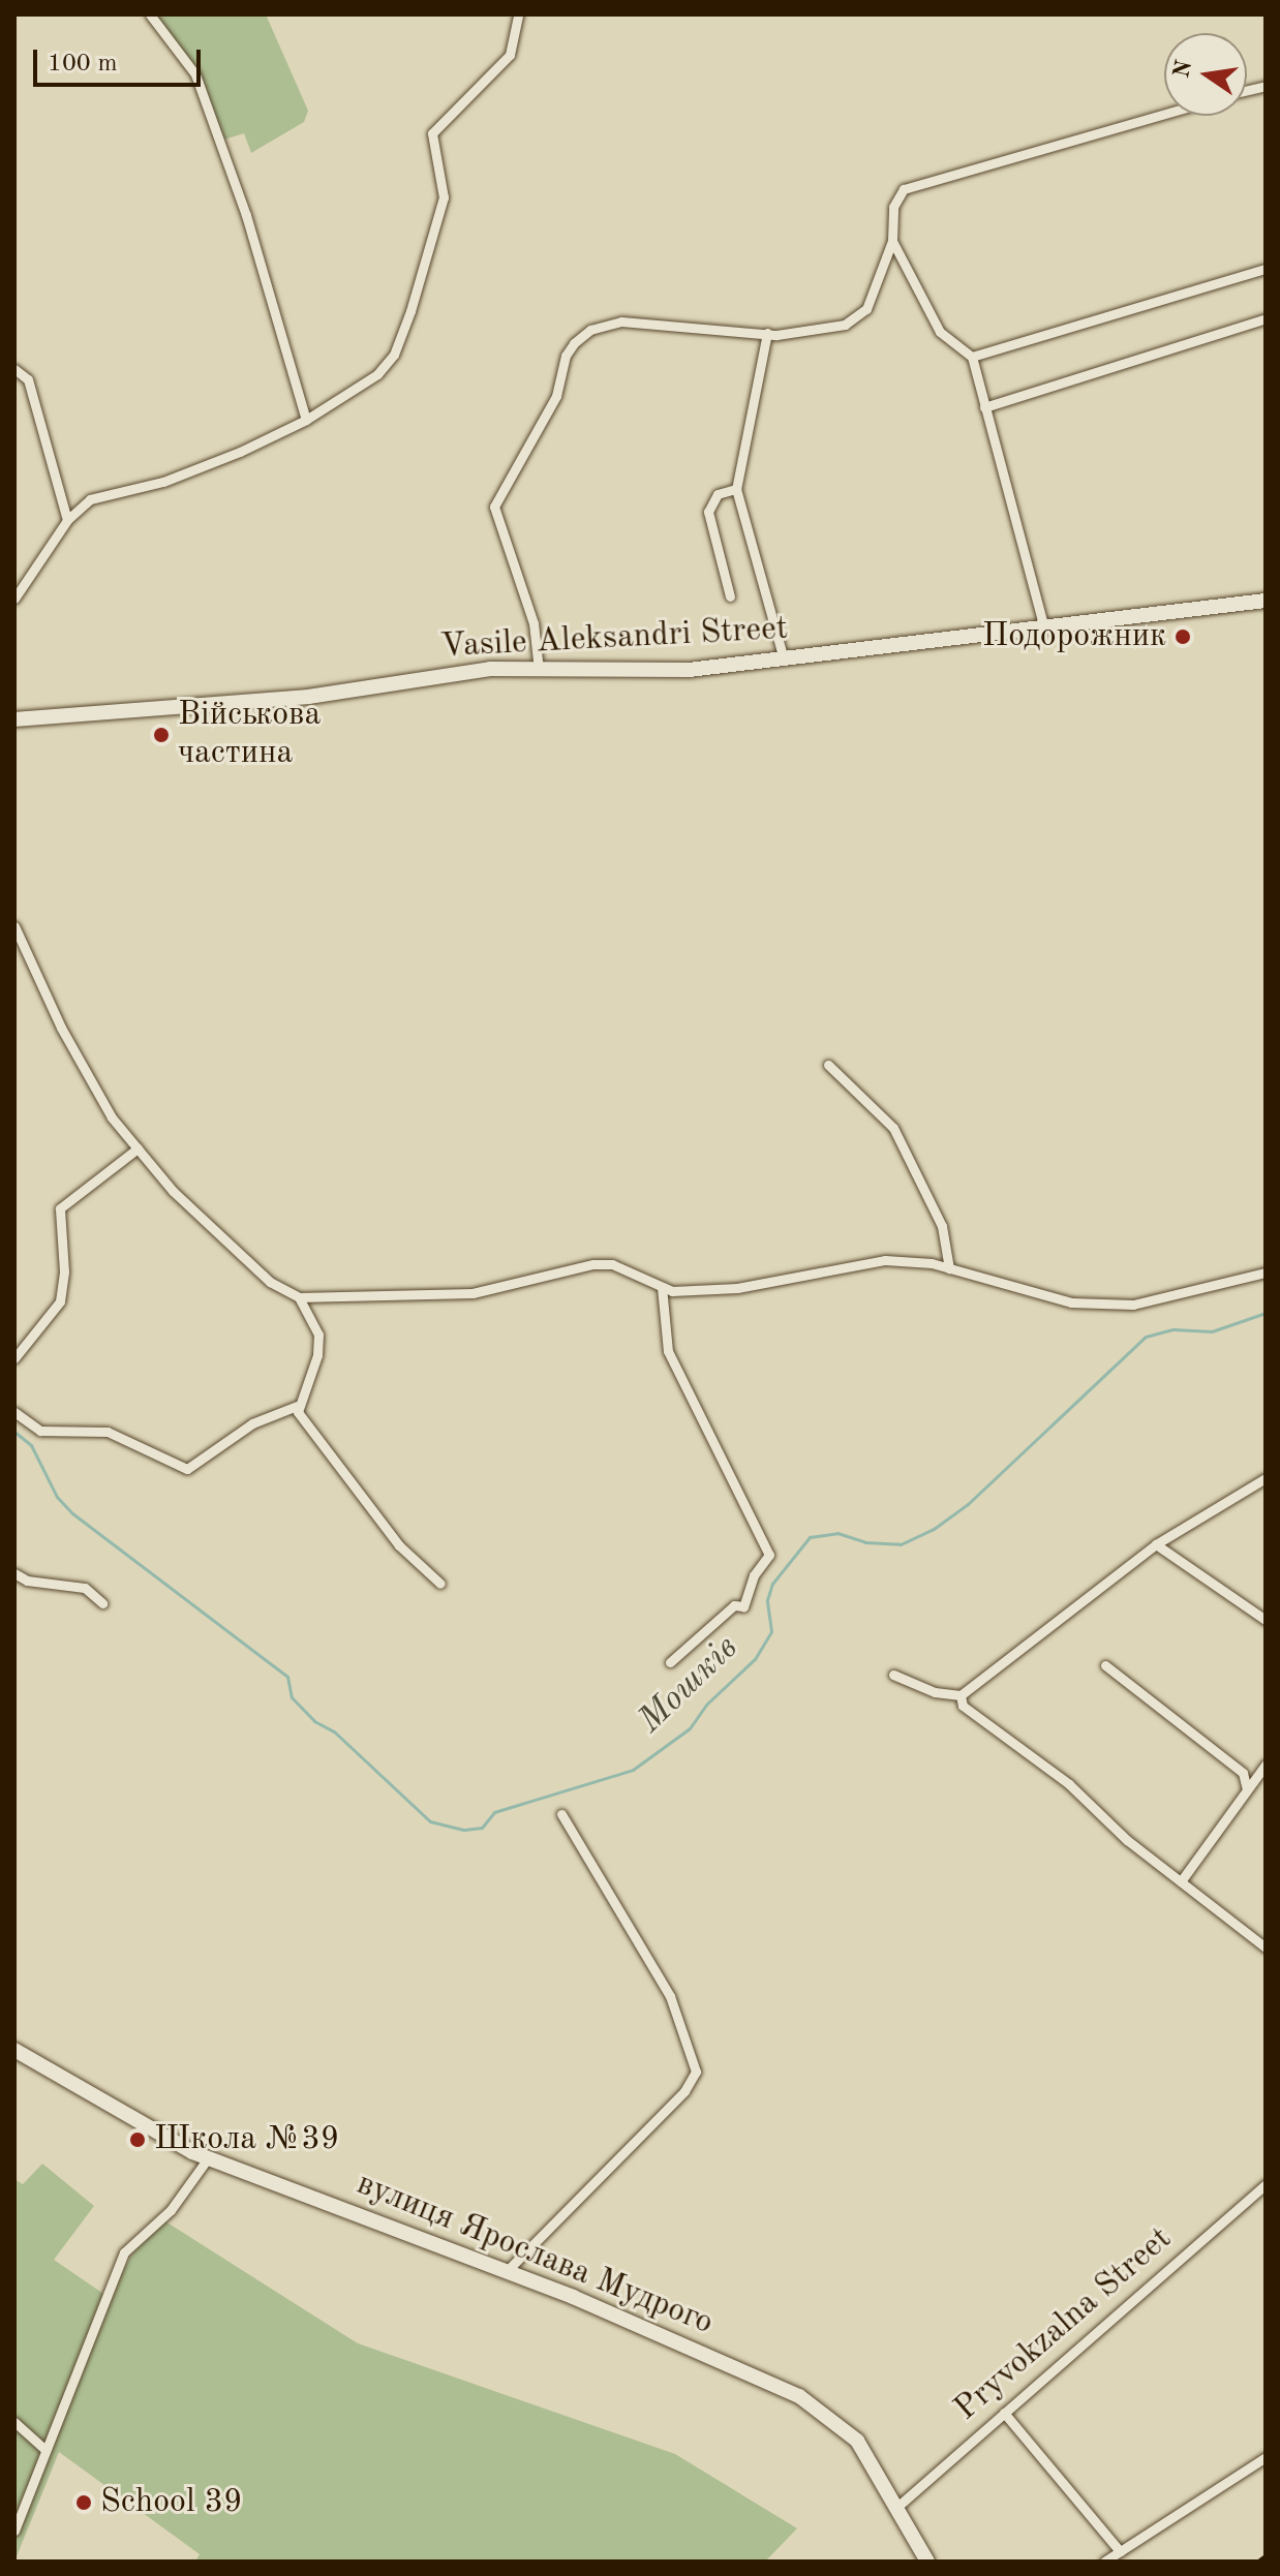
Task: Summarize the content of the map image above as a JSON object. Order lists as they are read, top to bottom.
{
  "streets": {
    "main road": ["Vasile Aleksandri Street", "вулиця Ярослава Мудрого"],
    "street": ["Pryvokzalna Street"]
  },
  "crossings": [
    ["вулиця Ярослава Мудрого", "Pryvokzalna Street"]
  ],
  "water": ["Мошків"],
  "places": [
    "Подорожник",
    "Військова частина",
    "Школа №39",
    "School 39"
  ],
  "scale_bar": "100 m",
  "north": "left"
}
